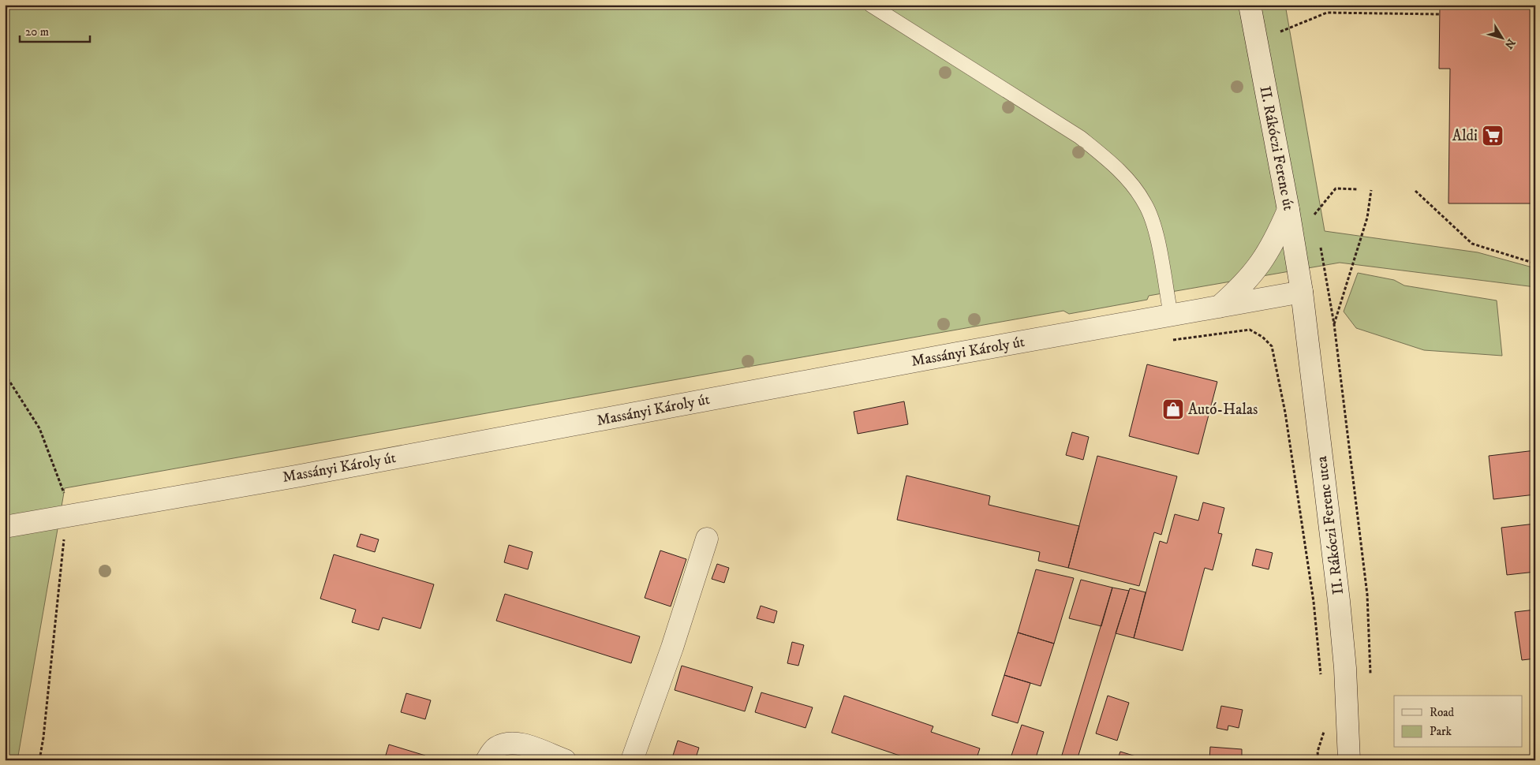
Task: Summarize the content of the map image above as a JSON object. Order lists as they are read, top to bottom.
{
  "streets": {
    "street": ["II. Rákóczi Ferenc út", "Massányi Károly út", "II. Rákóczi Ferenc utca"]
  },
  "crossings": [
    ["II. Rákóczi Ferenc út", "Massányi Károly út"],
    ["II. Rákóczi Ferenc út", "II. Rákóczi Ferenc utca"],
    ["Massányi Károly út", "II. Rákóczi Ferenc utca"]
  ],
  "places": {
    "supermarket": ["Aldi"],
    "shop": ["Autó-Halas"]
  },
  "legend": ["Road", "Park"],
  "scale_bar": "20 m",
  "north": "bottom right"
}
